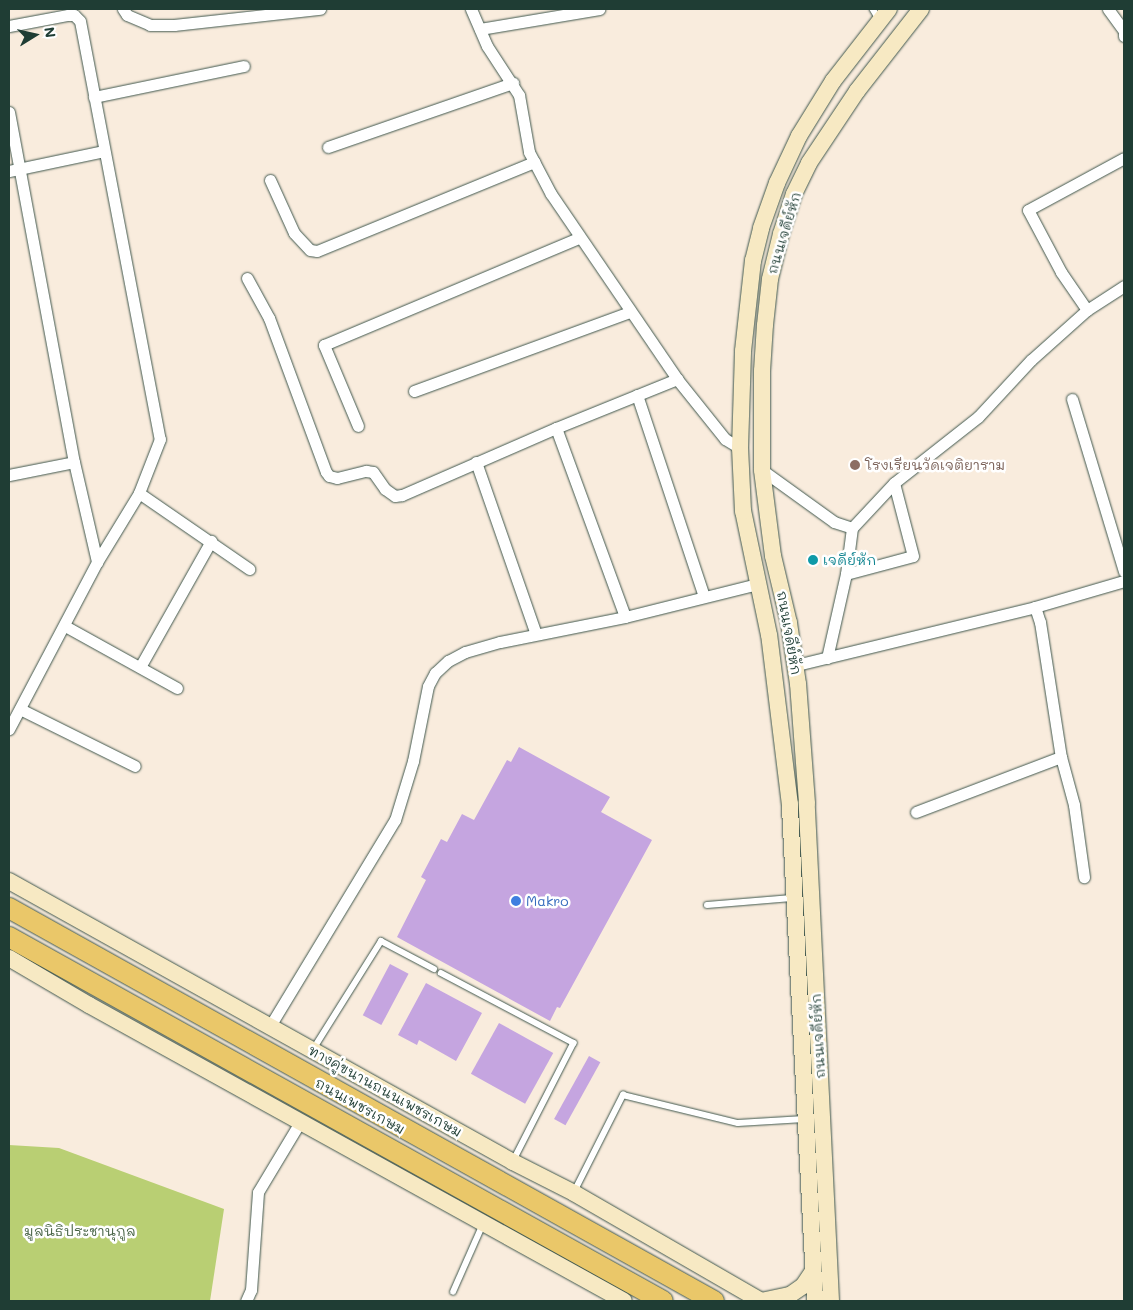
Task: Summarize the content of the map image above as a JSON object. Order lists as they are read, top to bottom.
{
  "streets": {
    "highway": ["ถนนเพชรเกษม"],
    "main road": ["ถนนเจดีย์หัก", "ทางคู่ขนานถนนเพชรเกษม"]
  },
  "parks": ["มูลนิธิประชานุกูล"],
  "places": ["โรงเรียนวัดเจติยาราม", "เจดีย์หัก", "Makro"],
  "north": "right"
}
